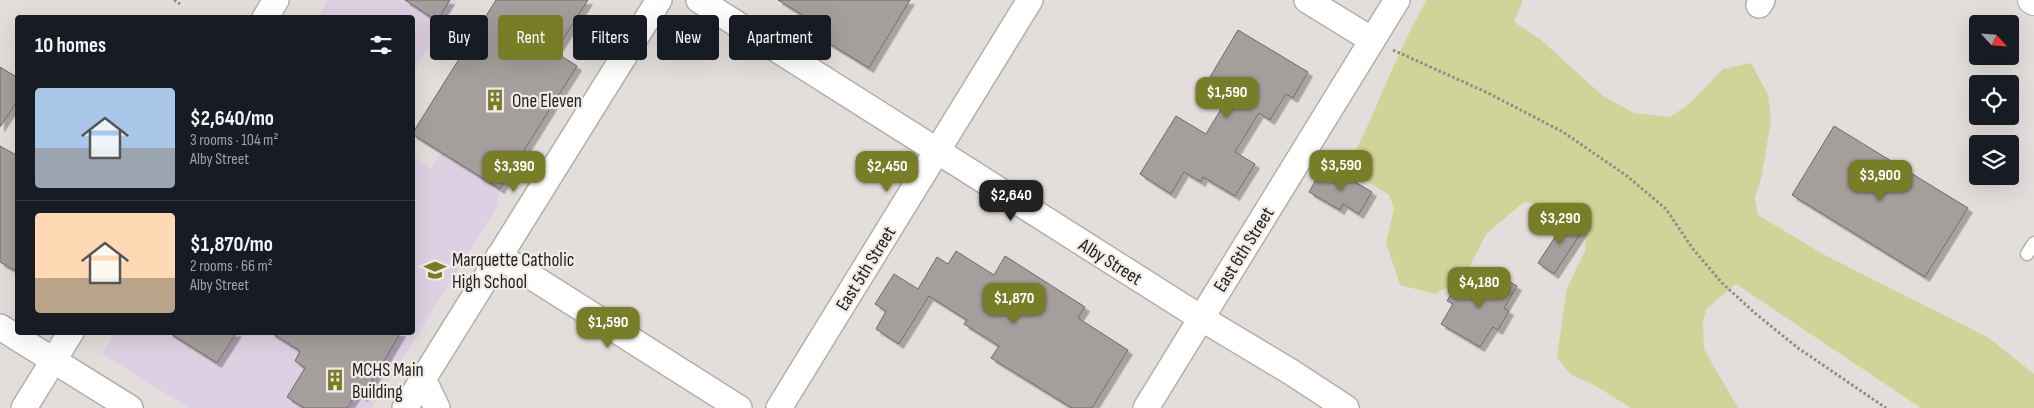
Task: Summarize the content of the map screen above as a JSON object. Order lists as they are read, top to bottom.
{
  "streets": {
    "street": ["East 6th Street", "Alby Street", "East 5th Street"]
  },
  "crossings": [
    ["East 6th Street", "Alby Street"],
    ["Alby Street", "East 5th Street"]
  ],
  "places": {
    "building": ["One Eleven", "MCHS Main Building"],
    "school or university": ["Marquette Catholic High School"]
  },
  "north": "bottom right",
  "page": {
    "chip": [
      "Buy",
      "Rent",
      "Filters",
      "New",
      "Apartment"
    ],
    "heading": "10 homes",
    "list": [
      {
        "name": "$2,640/mo",
        "note": "3 rooms · 104 m² · Alby Street"
      },
      {
        "name": "$1,870/mo",
        "note": "2 rooms · 66 m² · Alby Street"
      }
    ],
    "price": [
      "$1,590",
      "$3,590",
      "$3,390",
      "$2,450",
      "$3,900",
      "$2,640",
      "$3,290",
      "$4,180",
      "$1,870",
      "$1,590"
    ]
  }
}
